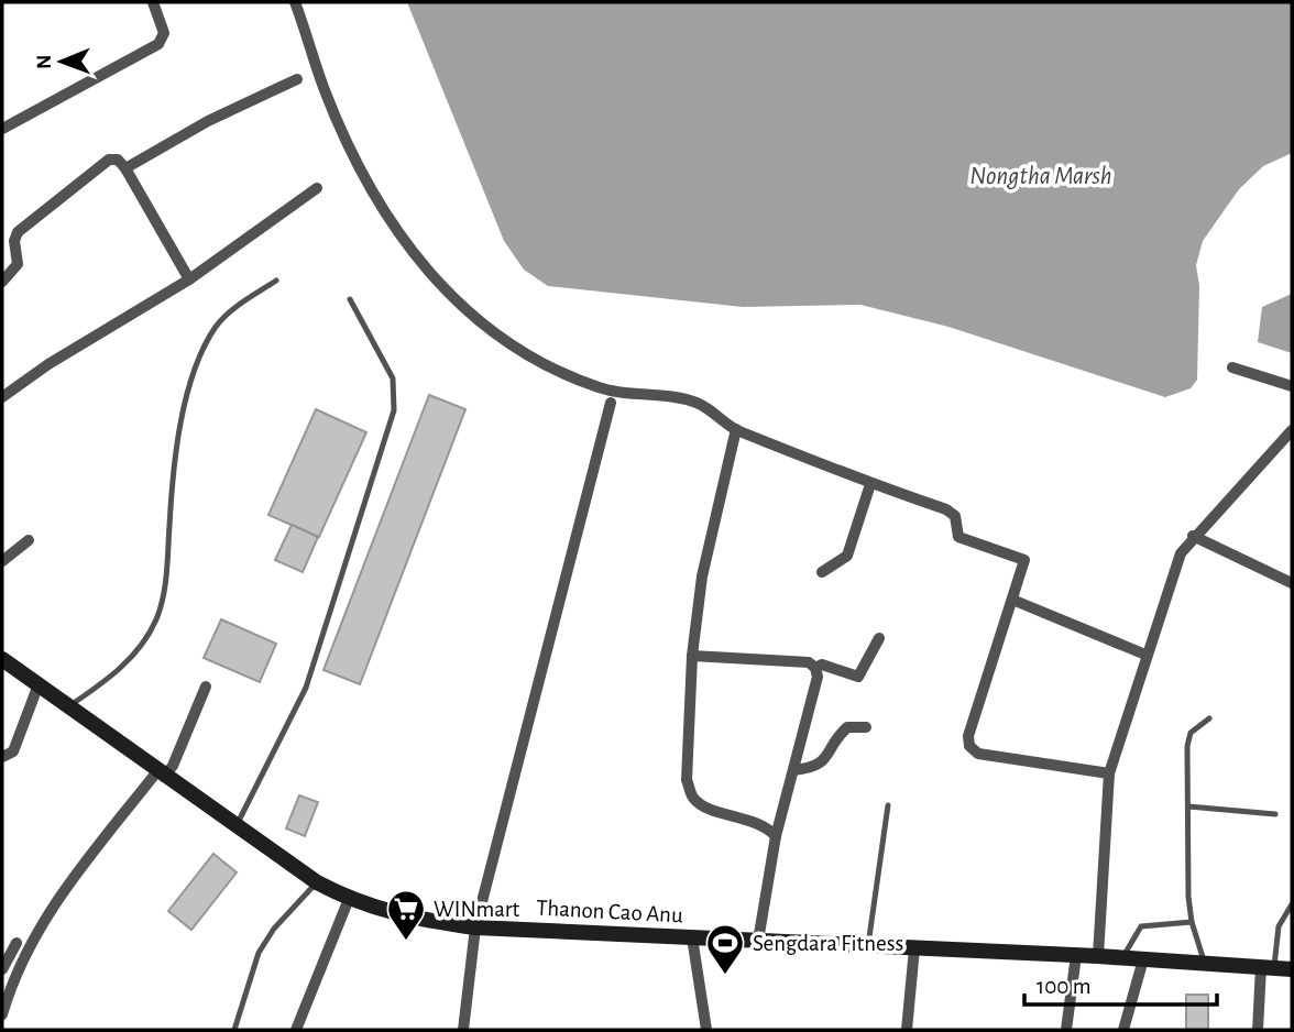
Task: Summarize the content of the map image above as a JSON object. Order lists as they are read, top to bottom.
{
  "streets": {
    "street": ["Thanon Cao Anu"]
  },
  "water": ["Nongtha Marsh"],
  "places": {
    "supermarket": ["WINmart"],
    "sports": ["Sengdara Fitness"]
  },
  "scale_bar": "100 m",
  "north": "left"
}
